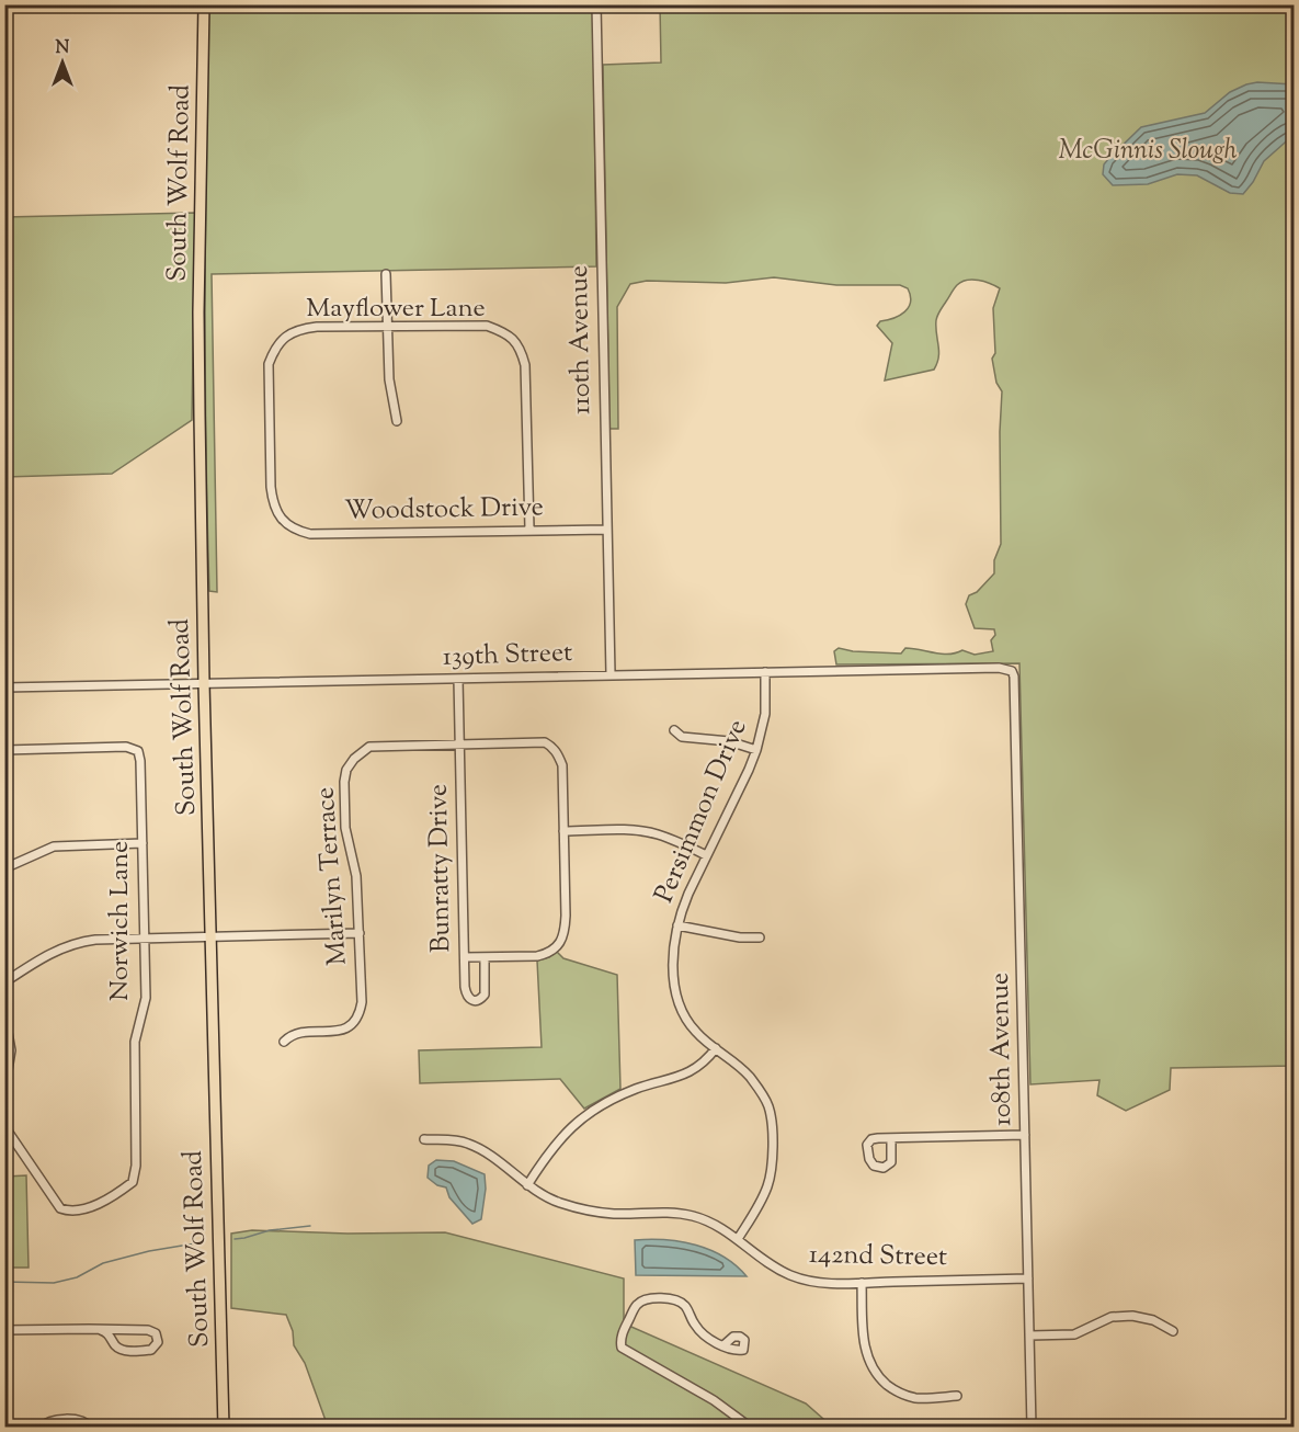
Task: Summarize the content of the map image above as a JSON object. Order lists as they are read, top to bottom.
{
  "streets": {
    "main road": ["South Wolf Road"],
    "street": [
      "Mayflower Lane",
      "110th Avenue",
      "Woodstock Drive",
      "139th Street",
      "Persimmon Drive",
      "Bunratty Drive",
      "Marilyn Terrace",
      "Norwich Lane",
      "108th Avenue",
      "142nd Street"
    ]
  },
  "crossings": [
    ["South Wolf Road", "139th Street"],
    ["Mayflower Lane", "Woodstock Drive"],
    ["110th Avenue", "Woodstock Drive"],
    ["110th Avenue", "139th Street"],
    ["139th Street", "Persimmon Drive"],
    ["139th Street", "Bunratty Drive"],
    ["139th Street", "108th Avenue"],
    ["Persimmon Drive", "142nd Street"],
    ["Bunratty Drive", "Marilyn Terrace"],
    ["108th Avenue", "142nd Street"]
  ],
  "parks": ["McGinnis Slough"],
  "north": "top"
}
